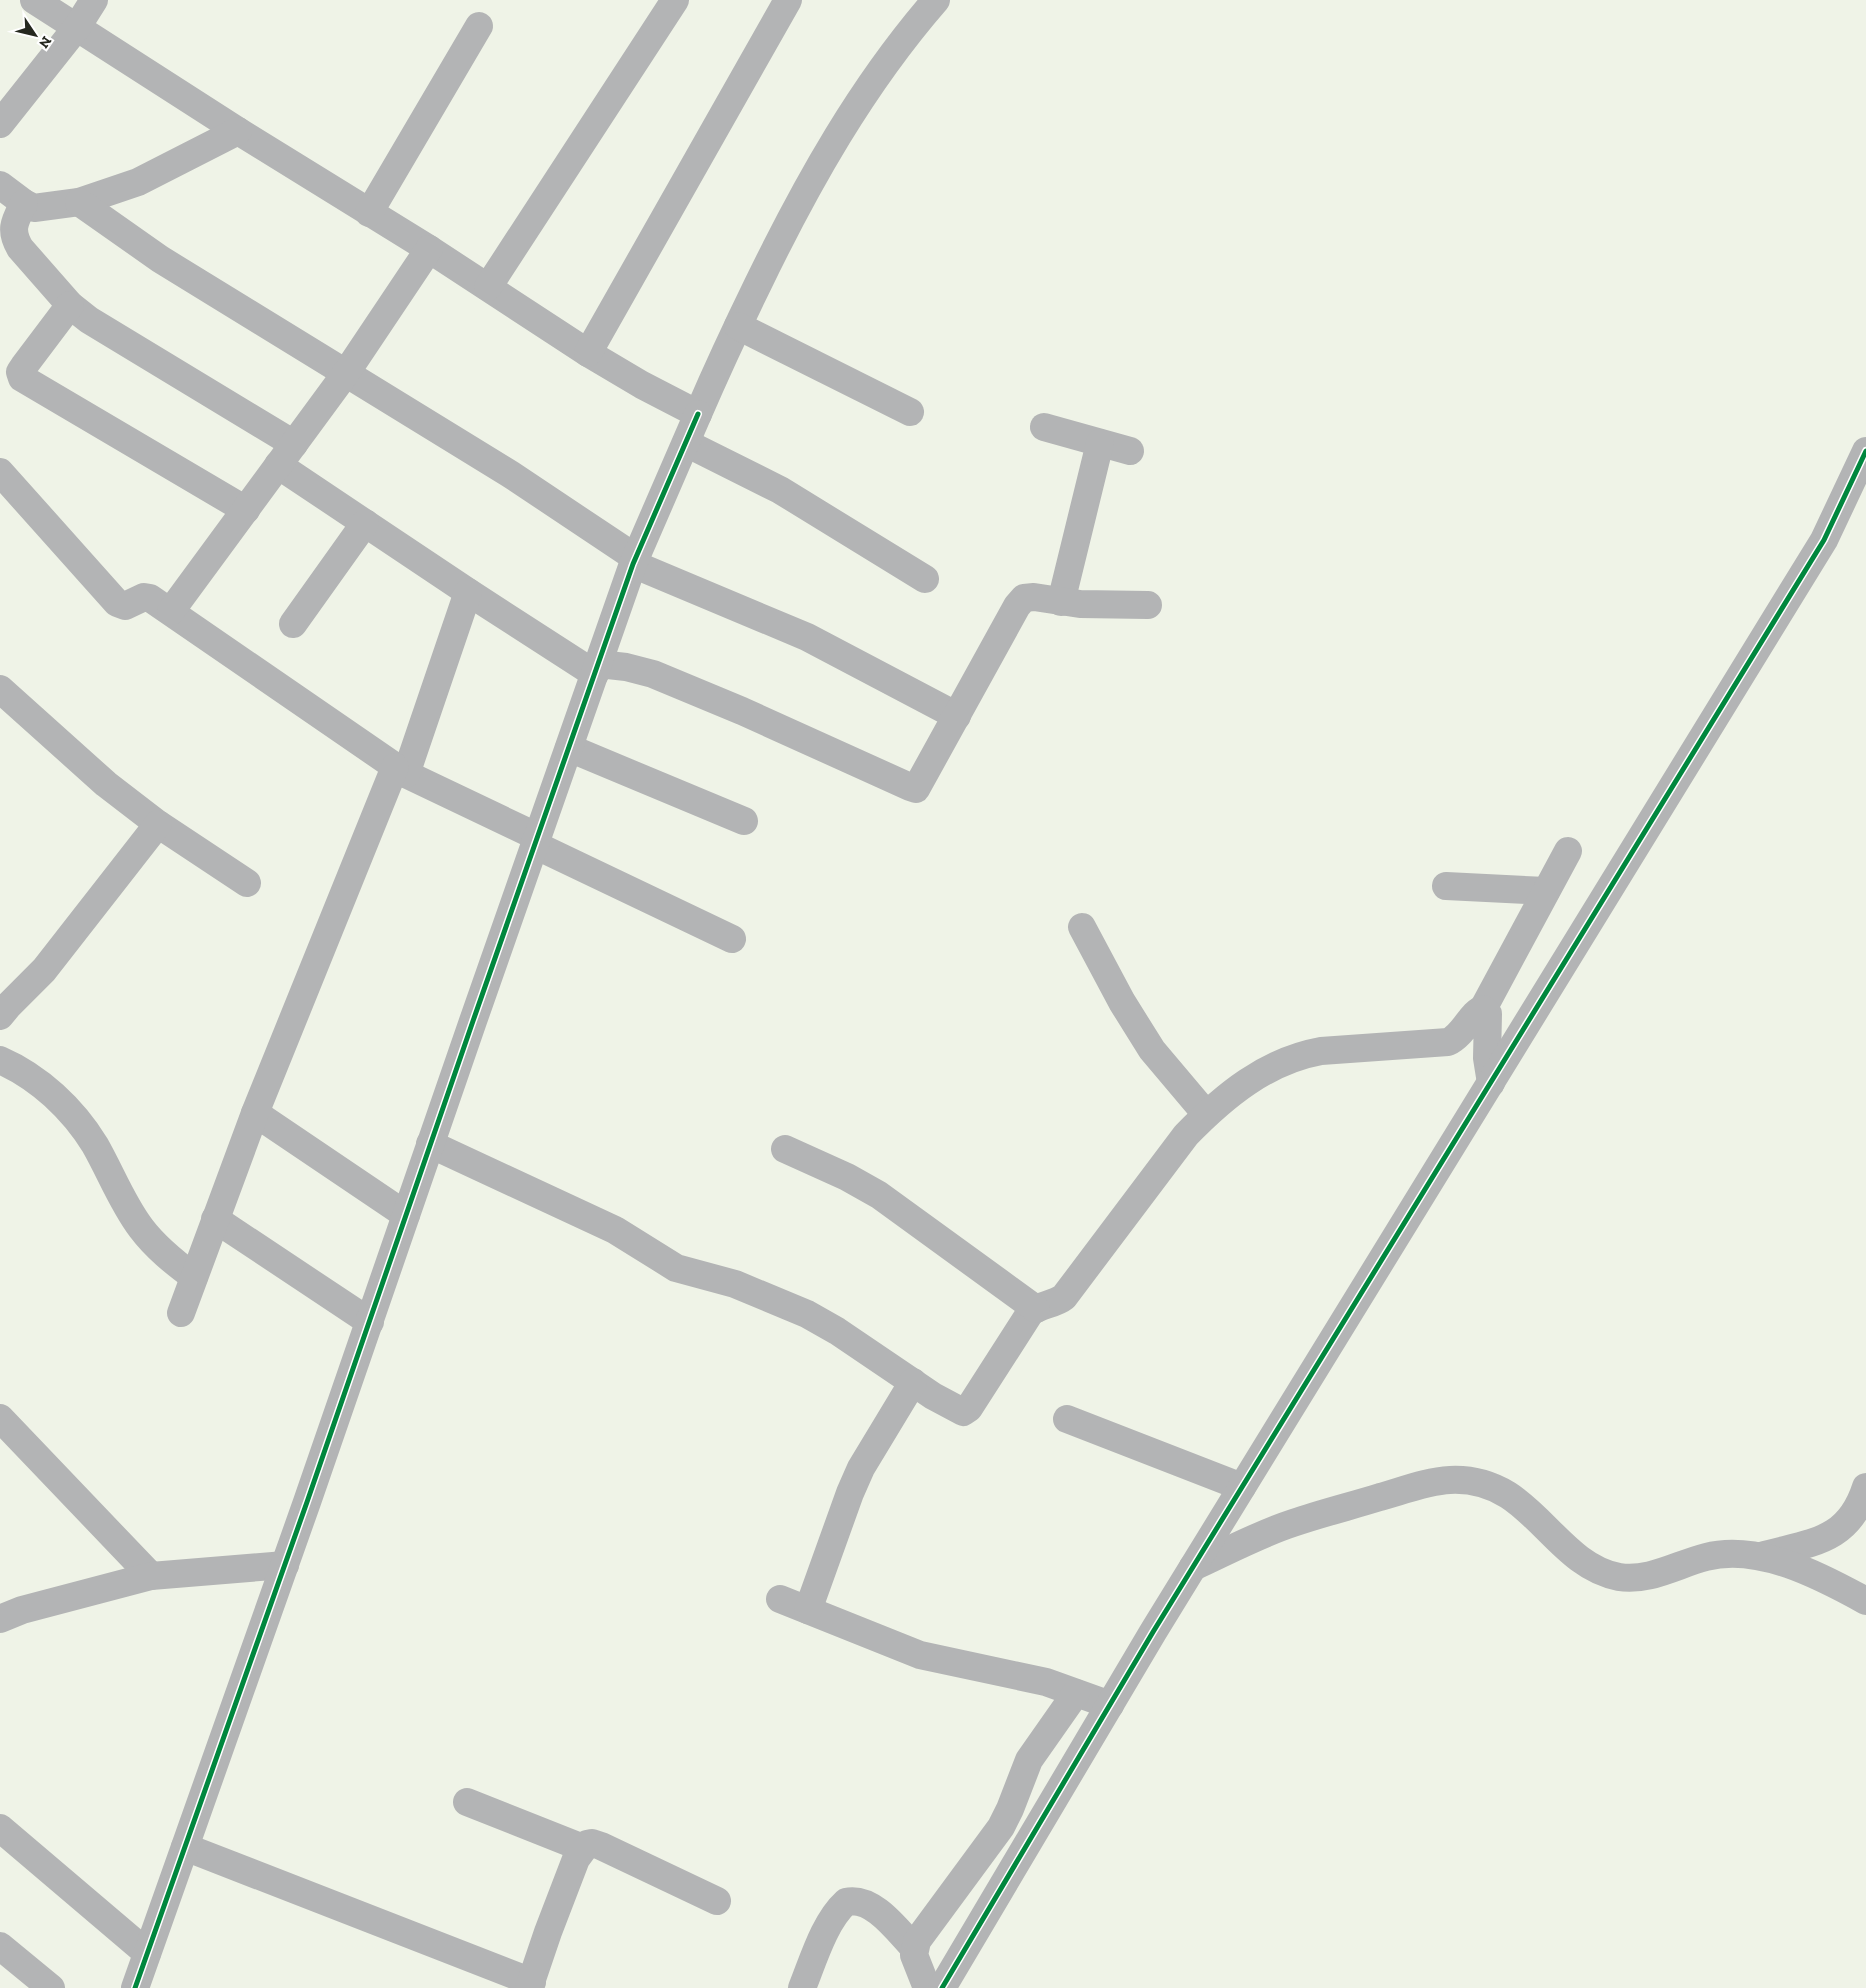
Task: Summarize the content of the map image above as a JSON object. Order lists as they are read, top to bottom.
{
  "north": "bottom right"
}
